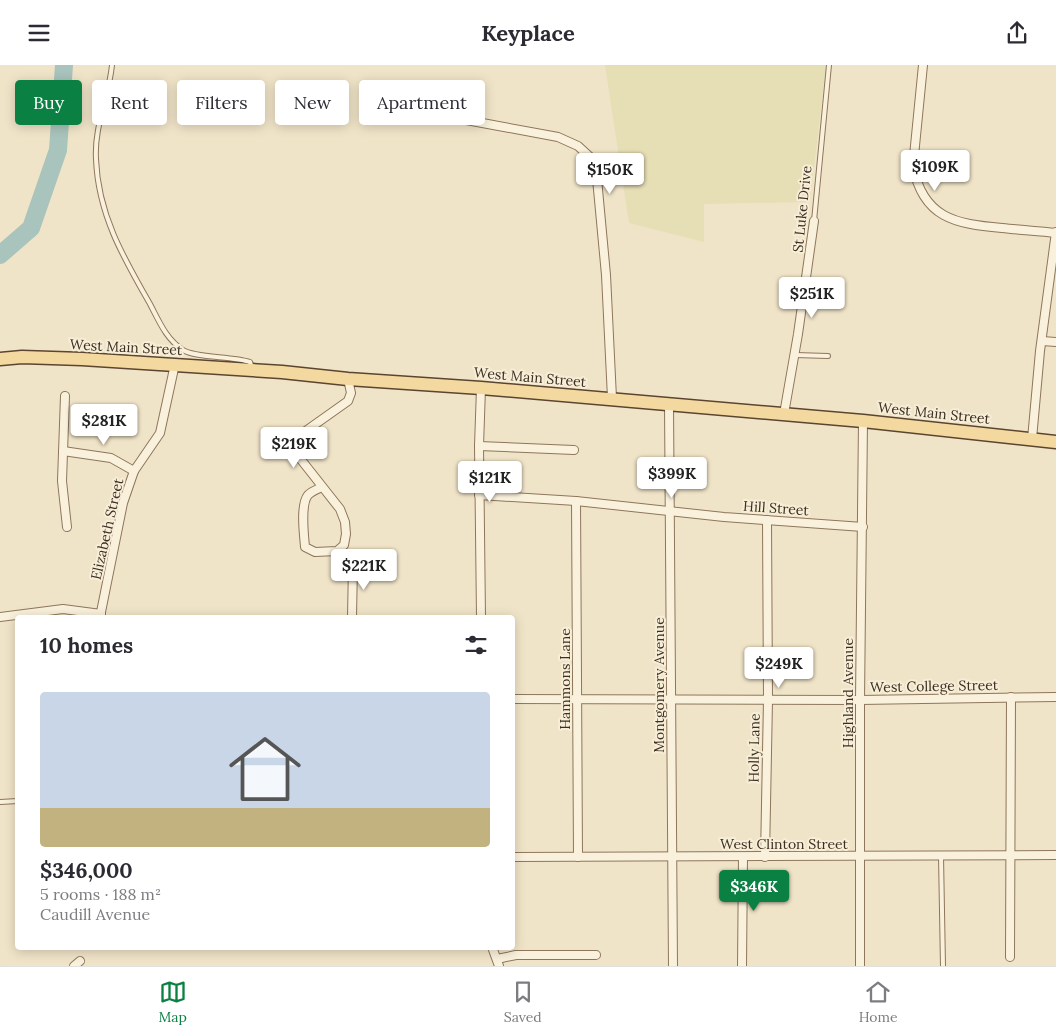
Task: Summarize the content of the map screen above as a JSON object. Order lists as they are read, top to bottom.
{
  "streets": {
    "main road": ["West Main Street"],
    "street": [
      "St Luke Drive",
      "Hill Street",
      "Elizabeth Street",
      "Hammons Lane",
      "Montgomery Avenue",
      "West College Street",
      "Highland Avenue",
      "Holly Lane",
      "West Clinton Street"
    ]
  },
  "crossings": [
    ["St Luke Drive", "West Main Street"],
    ["West Main Street", "Elizabeth Street"],
    ["West Main Street", "Montgomery Avenue"],
    ["West Main Street", "Highland Avenue"],
    ["Hill Street", "Hammons Lane"],
    ["Hill Street", "Montgomery Avenue"],
    ["Hill Street", "Highland Avenue"],
    ["Hill Street", "Holly Lane"],
    ["Hammons Lane", "West College Street"],
    ["Hammons Lane", "West Clinton Street"],
    ["Montgomery Avenue", "West College Street"],
    ["Montgomery Avenue", "West Clinton Street"],
    ["West College Street", "Highland Avenue"],
    ["West College Street", "Holly Lane"],
    ["Highland Avenue", "West Clinton Street"],
    ["Holly Lane", "West Clinton Street"]
  ],
  "page": {
    "header": "Keyplace",
    "chip": [
      "Buy",
      "Rent",
      "Filters",
      "New",
      "Apartment"
    ],
    "price": [
      "$109K",
      "$150K",
      "$251K",
      "$281K",
      "$219K",
      "$399K",
      "$121K",
      "$221K",
      "$249K",
      "$346K"
    ],
    "heading": "10 homes",
    "list": [
      {
        "name": "$346,000",
        "note": "5 rooms · 188 m² · Caudill Avenue"
      }
    ],
    "tabs": ["Map", "Saved", "Home"]
  }
}
